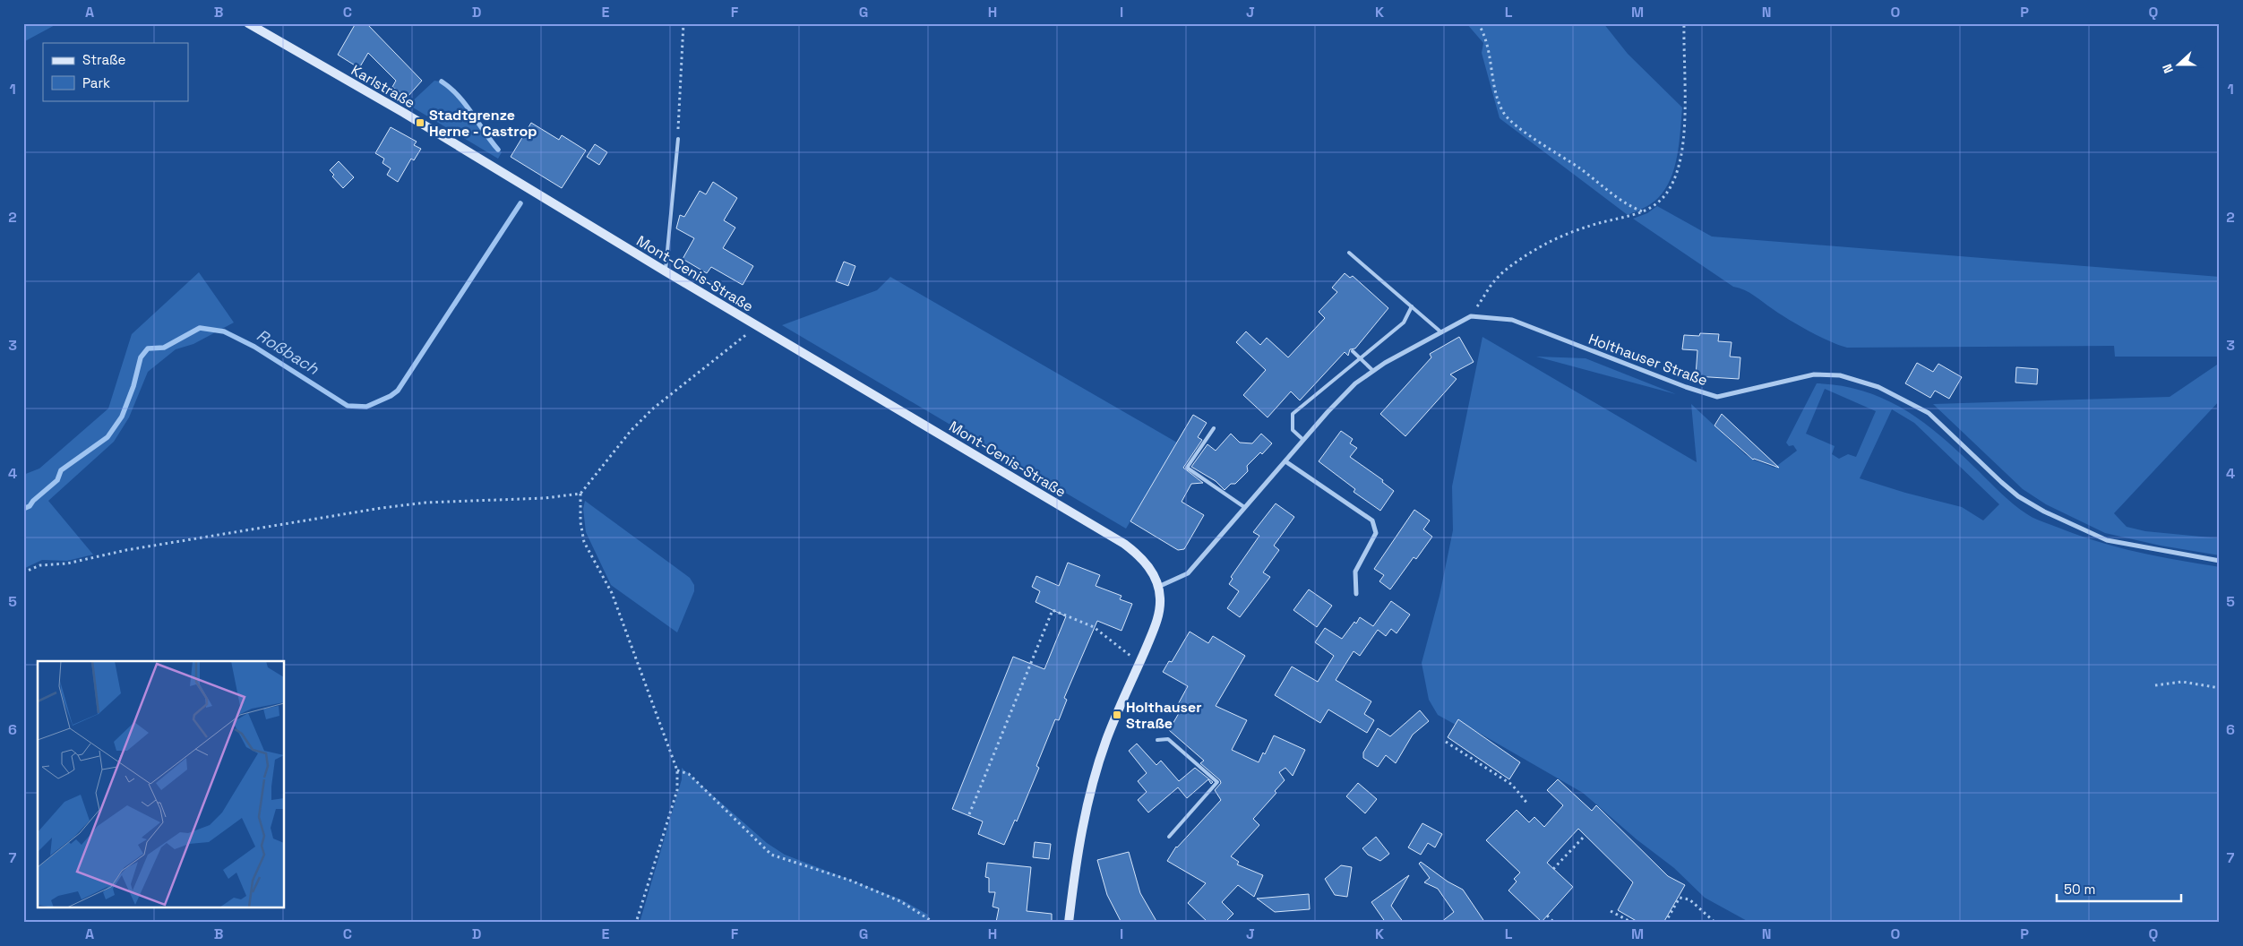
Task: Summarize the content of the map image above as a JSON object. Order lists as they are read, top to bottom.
{
  "streets": {
    "main road": ["Karlstraße", "Mont-Cenis-Straße"],
    "street": ["Holthauser Straße"]
  },
  "crossings": [
    ["Karlstraße", "Mont-Cenis-Straße"]
  ],
  "water": ["Roßbach"],
  "places": {
    "transit": ["Stadtgrenze Herne - Castrop", "Holthauser Straße"]
  },
  "legend": ["Straße", "Park"],
  "scale_bar": "50 m",
  "north": "left",
  "grid": {
    "columns": [
      "A",
      "B",
      "C",
      "D",
      "E",
      "F",
      "G",
      "H",
      "I",
      "J",
      "K",
      "L",
      "M",
      "N",
      "O",
      "P",
      "Q"
    ],
    "rows": [
      "1",
      "2",
      "3",
      "4",
      "5",
      "6",
      "7"
    ]
  }
}
